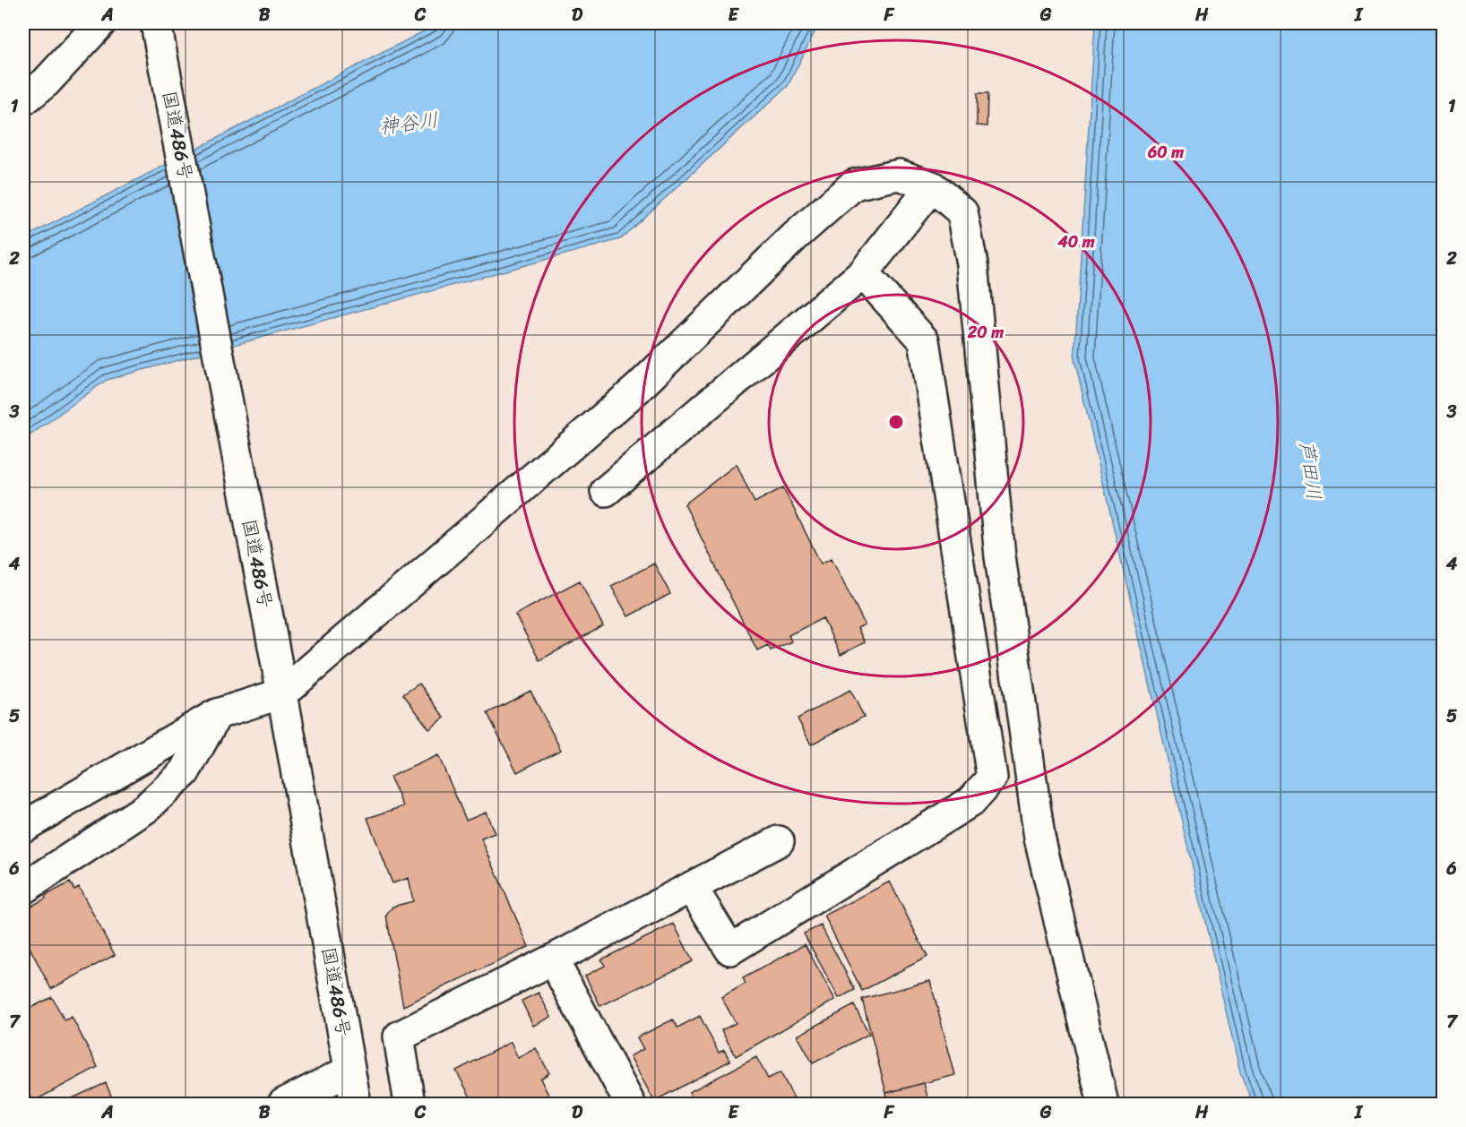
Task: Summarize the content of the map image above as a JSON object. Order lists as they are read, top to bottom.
{
  "streets": {
    "main road": ["国道486号"]
  },
  "water": ["神谷川", "芦田川"],
  "grid": {
    "columns": [
      "A",
      "B",
      "C",
      "D",
      "E",
      "F",
      "G",
      "H",
      "I"
    ],
    "rows": [
      "1",
      "2",
      "3",
      "4",
      "5",
      "6",
      "7"
    ]
  },
  "rings": ["60 m", "40 m", "20 m"]
}
